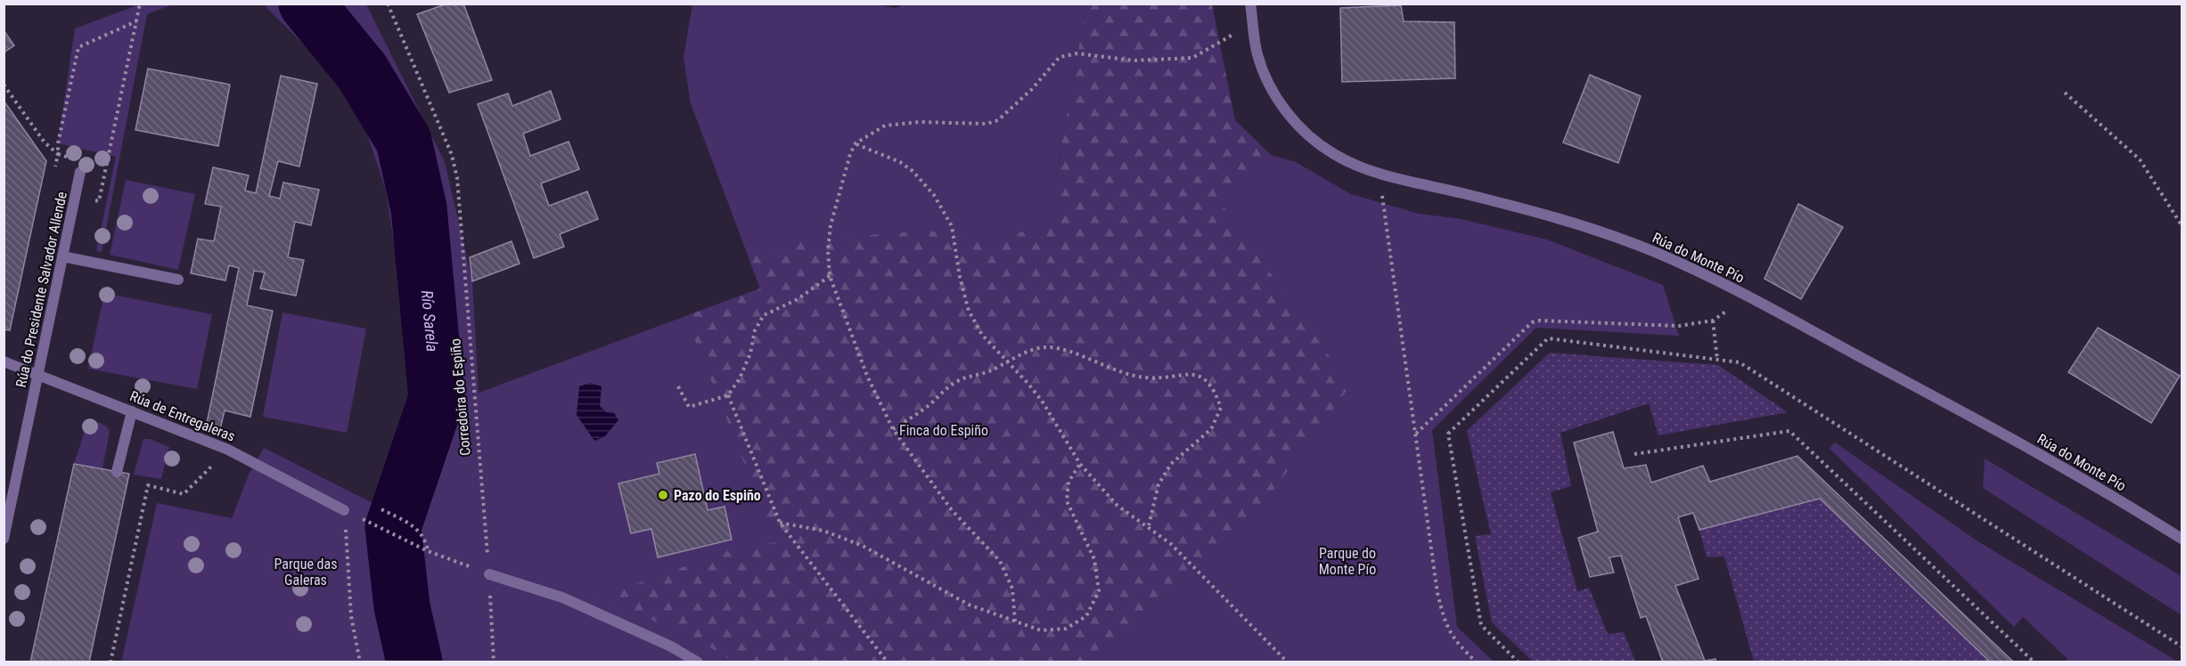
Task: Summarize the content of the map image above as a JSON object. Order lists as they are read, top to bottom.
{
  "streets": {
    "street": ["Rúa do Monte Pío", "Rúa do Presidente Salvador Allende", "Rúa de Entregaleras"],
    "path": ["Corredoira do Espiño"]
  },
  "crossings": [
    ["Rúa do Presidente Salvador Allende", "Rúa de Entregaleras"]
  ],
  "water": ["Río Sarela"],
  "parks": ["Finca do Espiño", "Parque do Monte Pío", "Parque das Galeras"],
  "places": ["Pazo do Espiño"]
}
